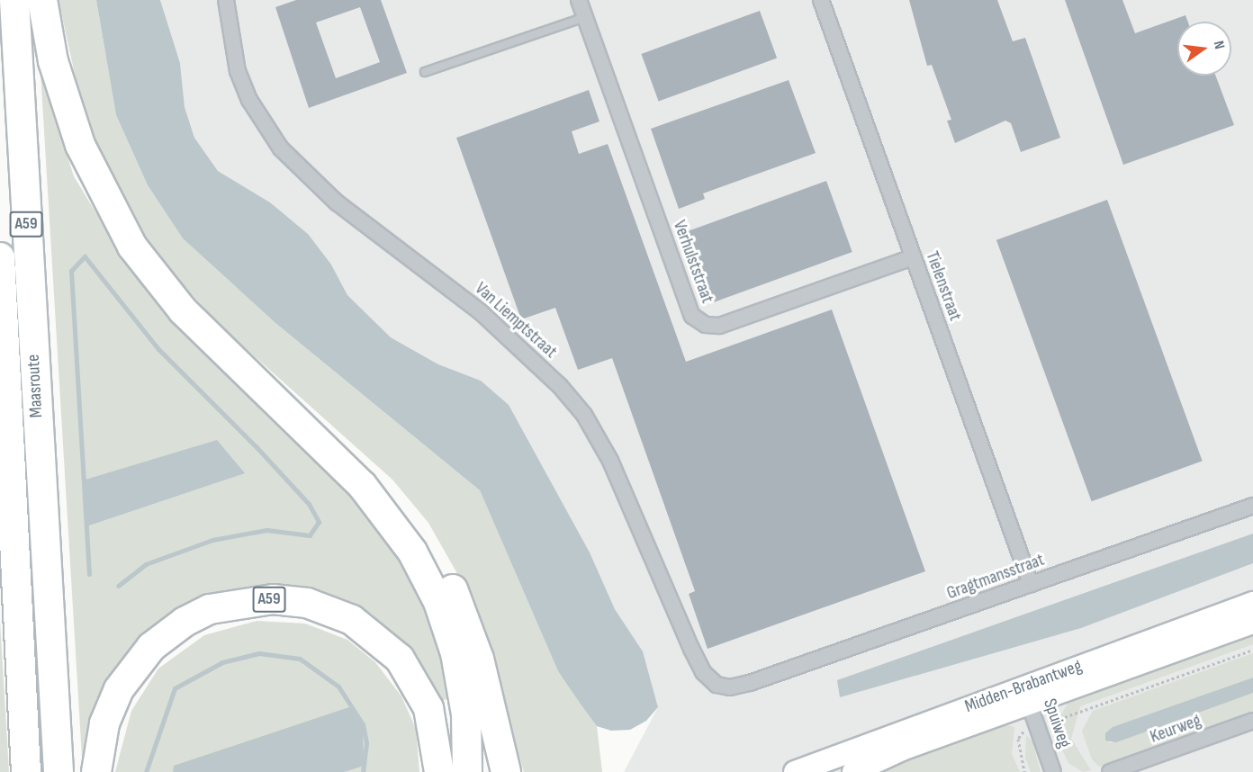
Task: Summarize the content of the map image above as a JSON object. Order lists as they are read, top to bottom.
{
  "streets": {
    "highway": ["A59", "Maasroute"],
    "street": [
      "Verhulststraat",
      "Tielenstraat",
      "Van Liemptstraat",
      "Gragtmansstraat",
      "Midden-Brabantweg",
      "Spuiweg",
      "Keurweg"
    ]
  },
  "crossings": [
    ["Verhulststraat", "Tielenstraat"],
    ["Tielenstraat", "Gragtmansstraat"],
    ["Van Liemptstraat", "Gragtmansstraat"],
    ["Midden-Brabantweg", "Spuiweg"]
  ],
  "north": "right"
}
